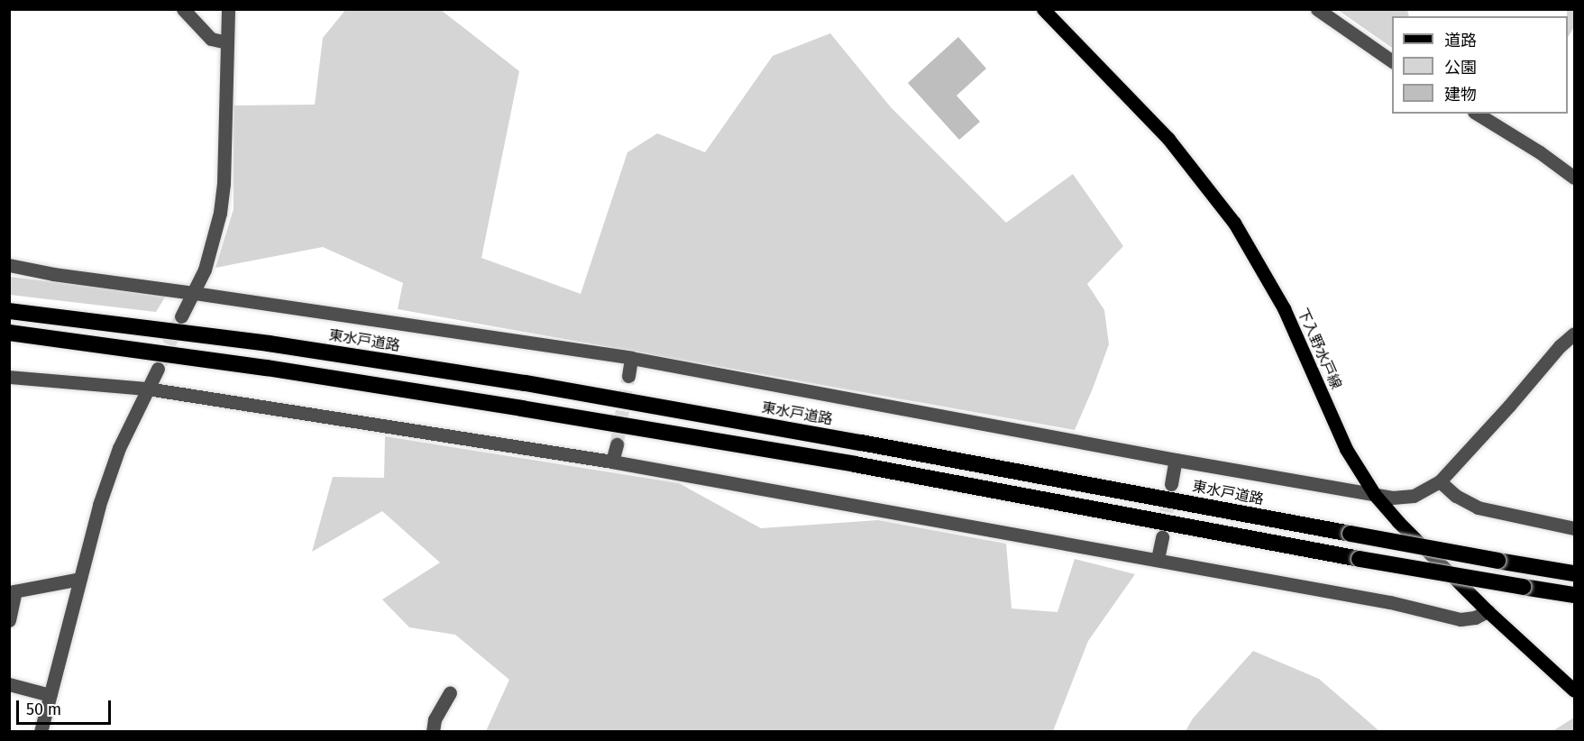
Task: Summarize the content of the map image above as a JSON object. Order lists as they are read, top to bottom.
{
  "streets": {
    "highway": ["東水戸道路"],
    "main road": ["下入野水戸線"]
  },
  "legend": ["道路", "公園", "建物"],
  "scale_bar": "50 m"
}
